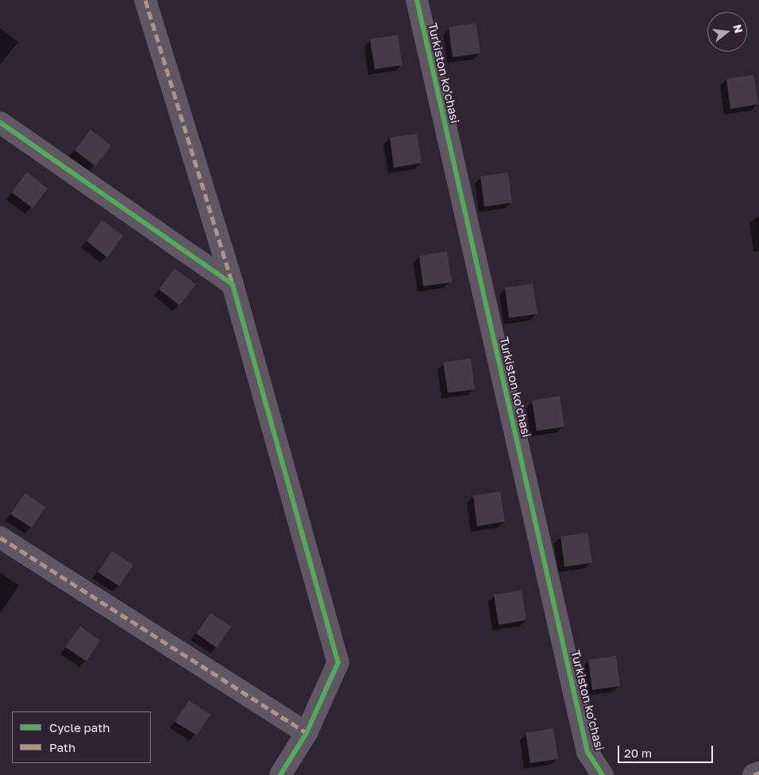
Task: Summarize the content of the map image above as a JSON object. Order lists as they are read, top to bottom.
{
  "streets": {
    "street": ["Turkiston ko'chasi"]
  },
  "legend": ["Cycle path", "Path"],
  "scale_bar": "20 m",
  "north": "right"
}
